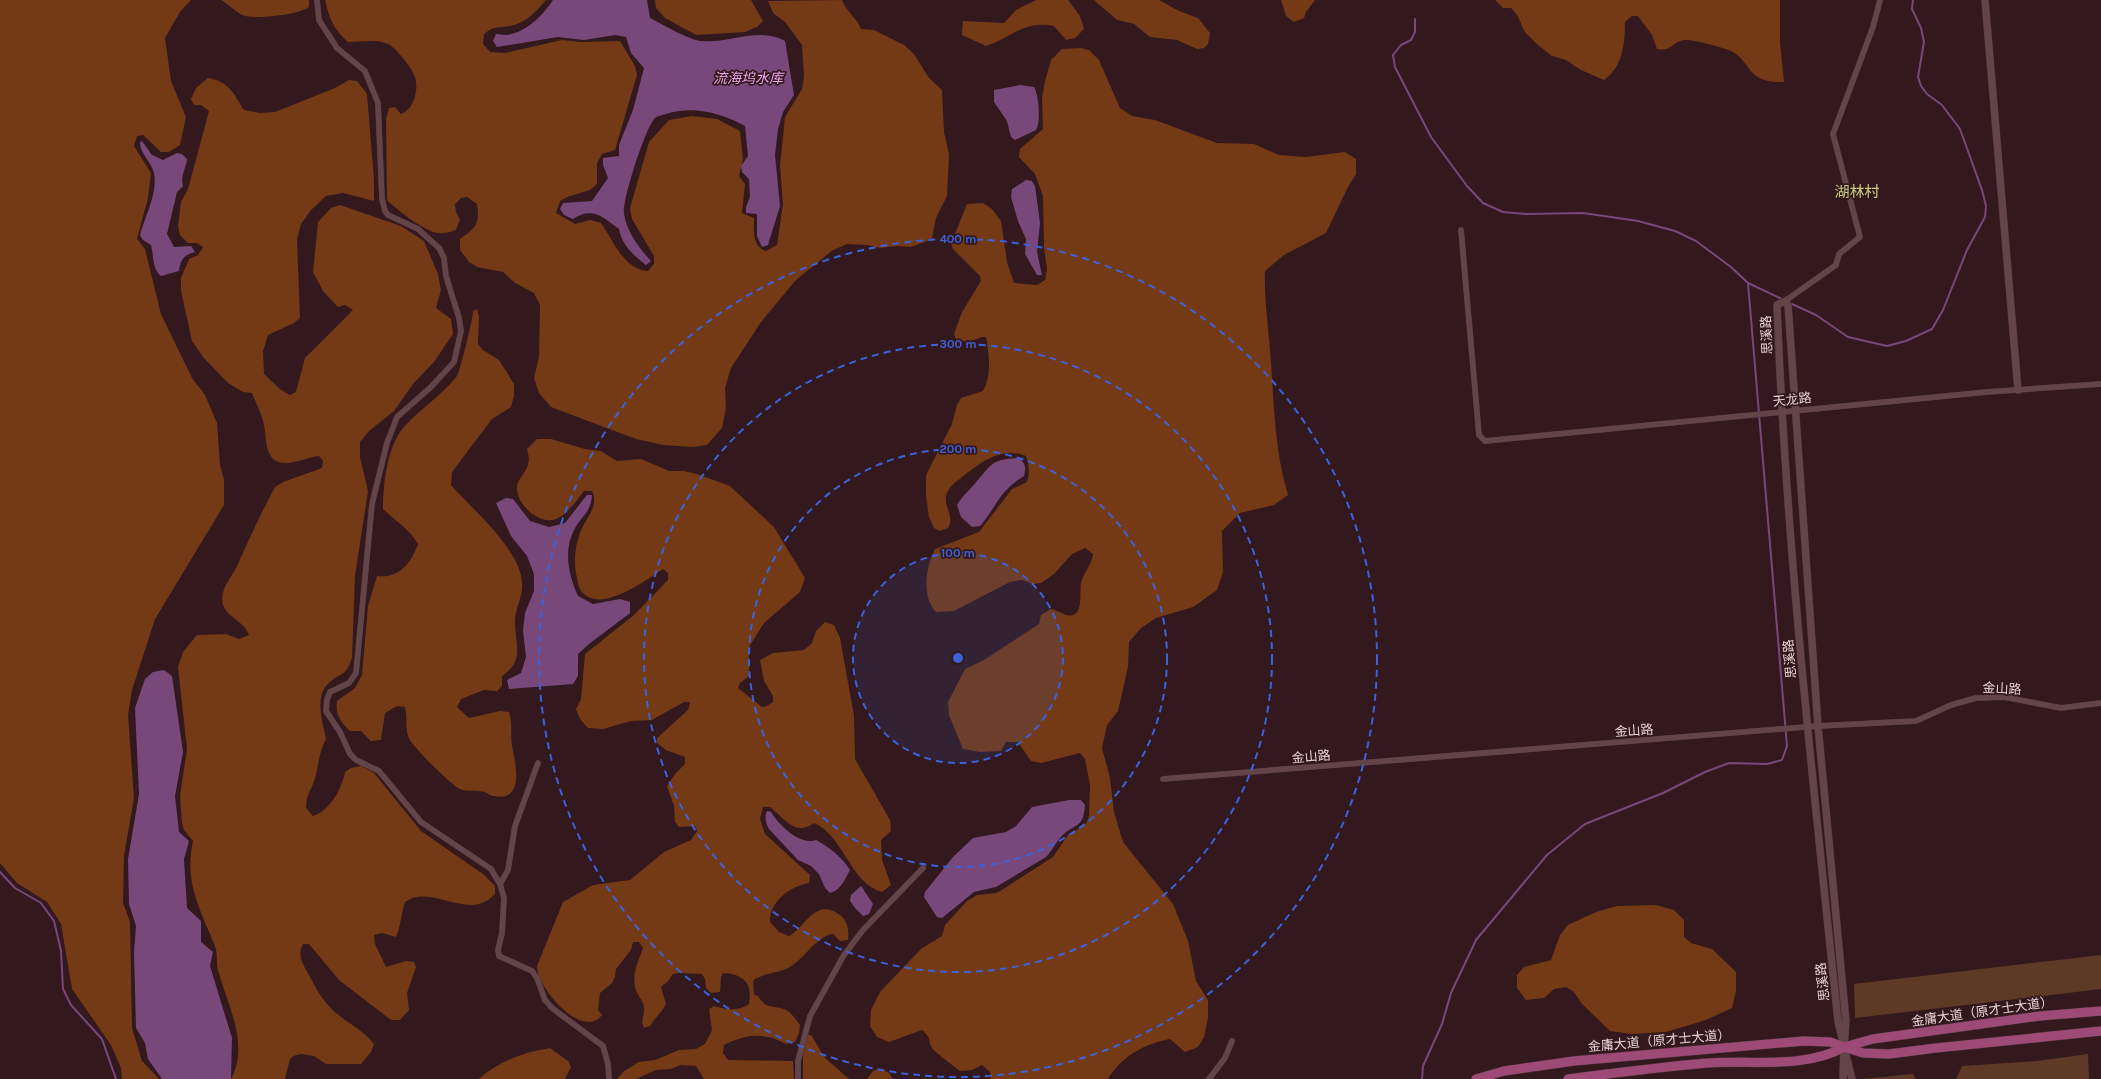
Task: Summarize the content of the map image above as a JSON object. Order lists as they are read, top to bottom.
{
  "streets": {
    "main road": ["金庸大道（原才士大道）"],
    "street": ["思溪路", "天龙路", "金山路"]
  },
  "crossings": [
    ["思溪路", "天龙路"],
    ["思溪路", "金山路"],
    ["思溪路", "金庸大道（原才士大道）"]
  ],
  "districts": ["湖林村"],
  "water": ["流海坞水库"],
  "rings": [
    "400 m",
    "300 m",
    "200 m",
    "100 m"
  ]
}
